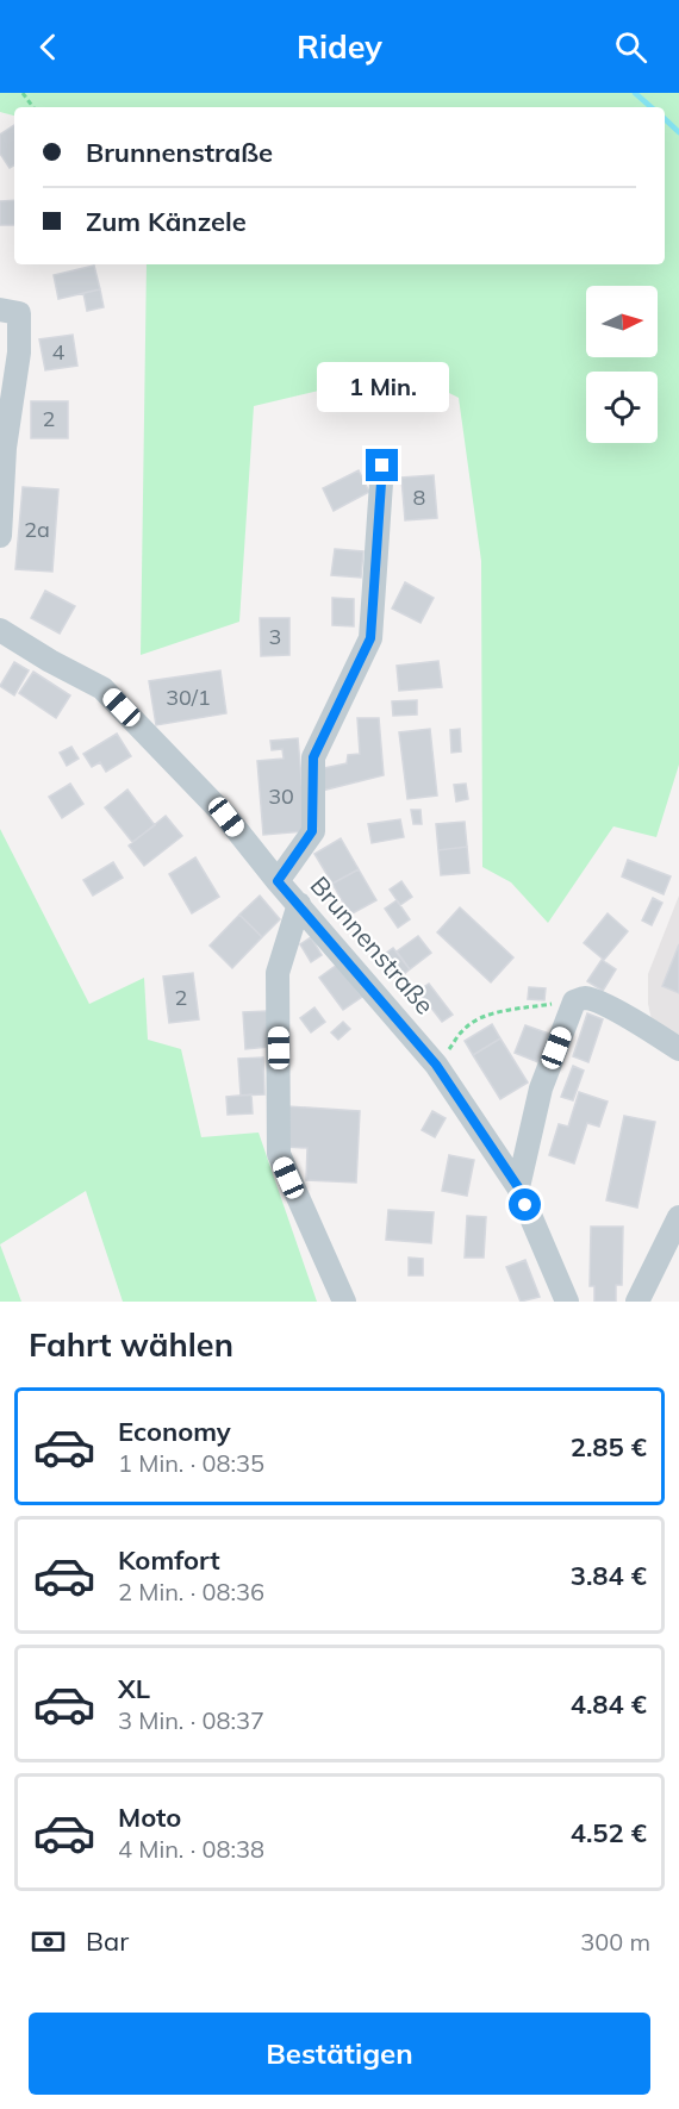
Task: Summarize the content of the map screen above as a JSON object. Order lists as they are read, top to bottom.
{
  "streets": {
    "street": ["Brunnenstraße"]
  },
  "house_numbers": [
    "4",
    "2",
    "8",
    "2a",
    "3",
    "30/1",
    "30",
    "2"
  ],
  "north": "right",
  "page": {
    "header": "Ridey",
    "banner": ["Brunnenstraße", "Zum Känzele"],
    "bubble": "1 Min.",
    "heading": "Fahrt wählen",
    "list": [
      {
        "name": "Economy",
        "note": "1 Min. · 08:35",
        "value": "2.85 €"
      },
      {
        "name": "Komfort",
        "note": "2 Min. · 08:36",
        "value": "3.84 €"
      },
      {
        "name": "XL",
        "note": "3 Min. · 08:37",
        "value": "4.84 €"
      },
      {
        "name": "Moto",
        "note": "4 Min. · 08:38",
        "value": "4.52 €"
      }
    ],
    "pay": ["Bar", "300 m"],
    "buttons": "Bestätigen"
  }
}
